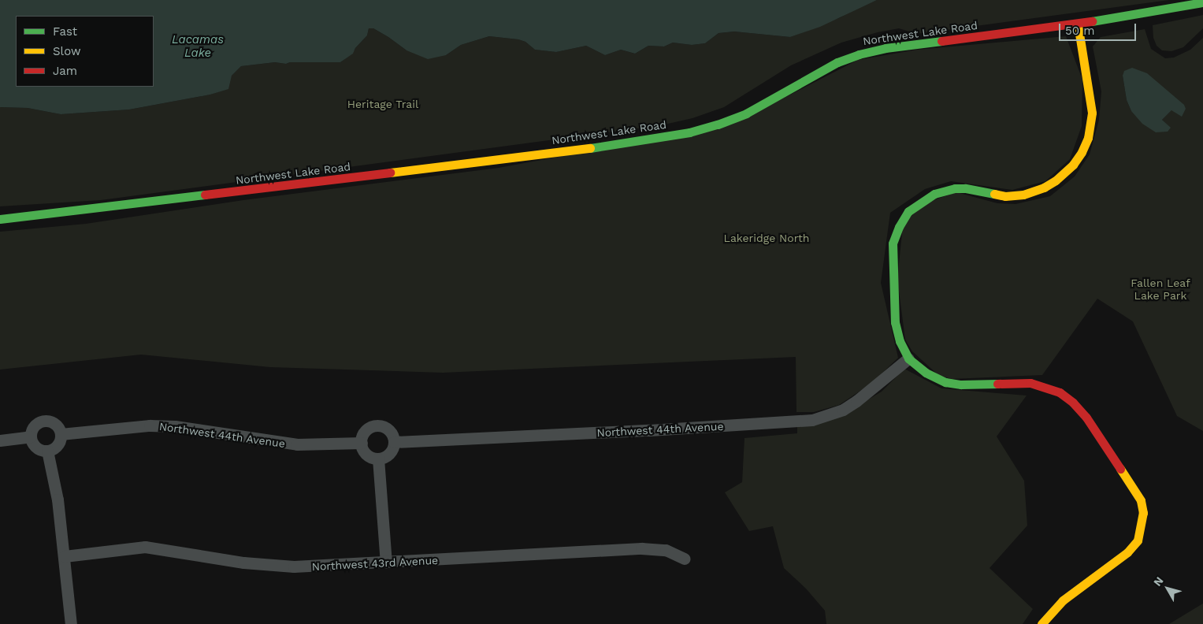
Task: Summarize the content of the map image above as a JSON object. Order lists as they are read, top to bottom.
{
  "streets": {
    "main road": ["Northwest Lake Road"],
    "street": ["Northwest 44th Avenue", "Northwest 43rd Avenue"]
  },
  "water": ["Lacamas Lake"],
  "parks": ["Heritage Trail", "Lakeridge North", "Fallen Leaf Lake Park"],
  "legend": ["Fast", "Slow", "Jam"],
  "scale_bar": "50 m",
  "north": "top left"
}
